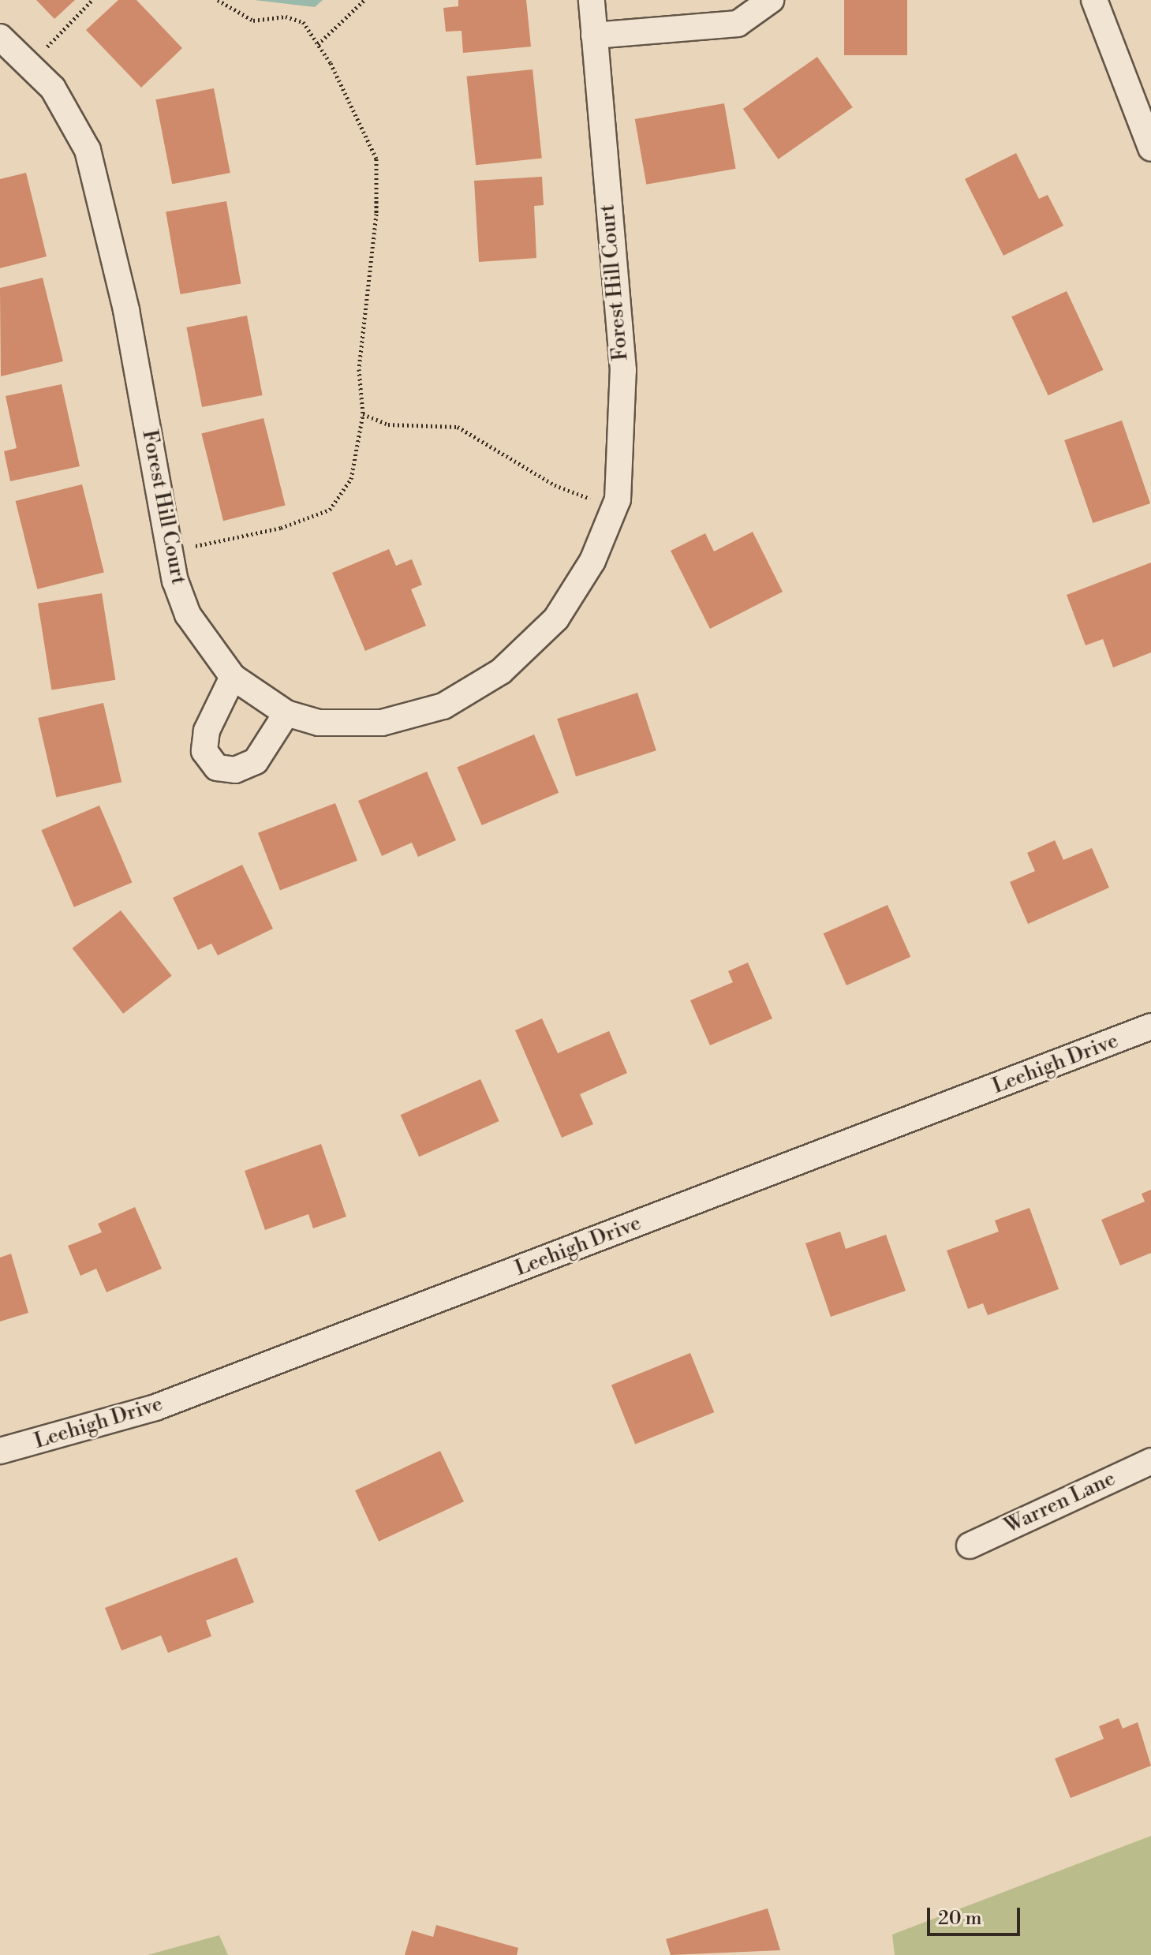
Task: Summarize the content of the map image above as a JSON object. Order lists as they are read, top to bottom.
{
  "streets": {
    "street": ["Forest Hill Court", "Leehigh Drive", "Warren Lane"]
  },
  "scale_bar": "20 m"
}
